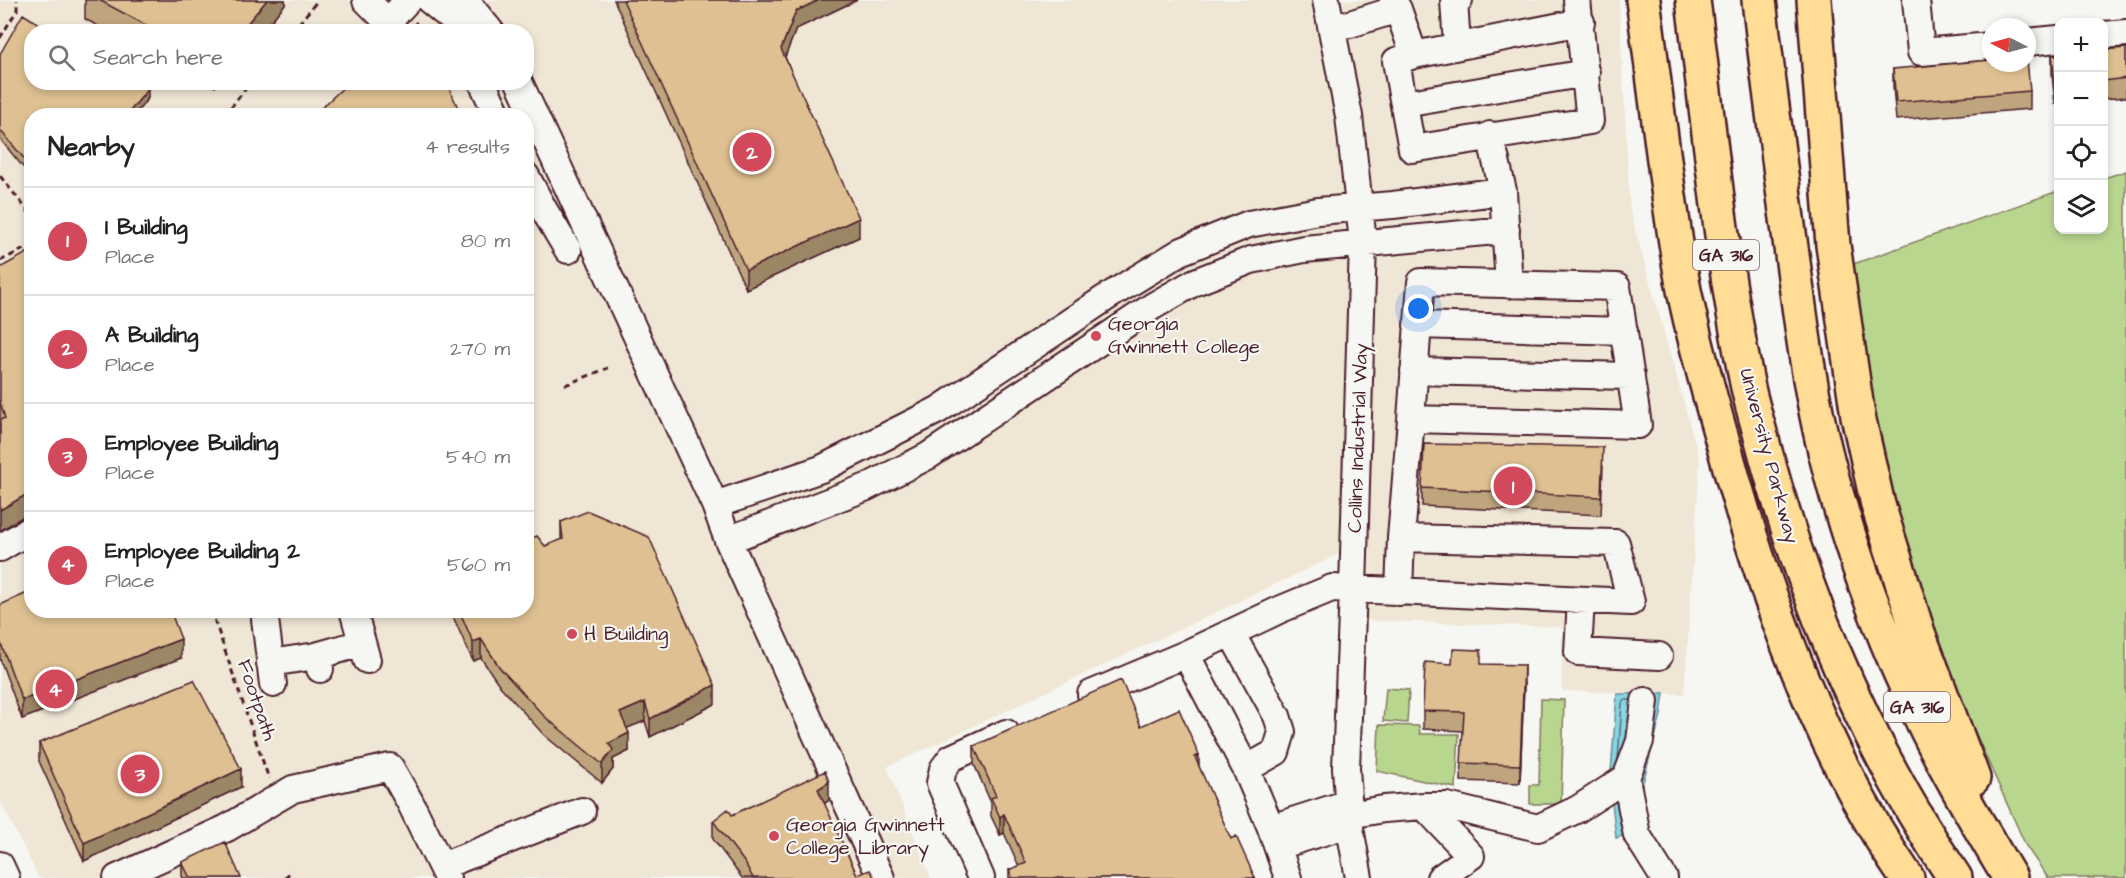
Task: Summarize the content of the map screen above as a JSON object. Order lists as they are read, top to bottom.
{
  "streets": {
    "highway": ["GA 316", "University Parkway"],
    "street": ["Collins Industrial Way"],
    "path": ["Footpath"]
  },
  "places": ["Georgia Gwinnett College", "H Building", "Georgia Gwinnett College Library"],
  "north": "left",
  "page": {
    "map_buttons": ["+", "−"],
    "search": "Search here",
    "heading": ["Nearby", "4 results"],
    "pins": [
      "2",
      "1",
      "4",
      "3"
    ],
    "list": [
      {
        "mark": "1",
        "name": "I Building",
        "note": "Place",
        "value": "80 m"
      },
      {
        "mark": "2",
        "name": "A Building",
        "note": "Place",
        "value": "270 m"
      },
      {
        "mark": "3",
        "name": "Employee Building",
        "note": "Place",
        "value": "540 m"
      },
      {
        "mark": "4",
        "name": "Employee Building 2",
        "note": "Place",
        "value": "560 m"
      }
    ]
  }
}
